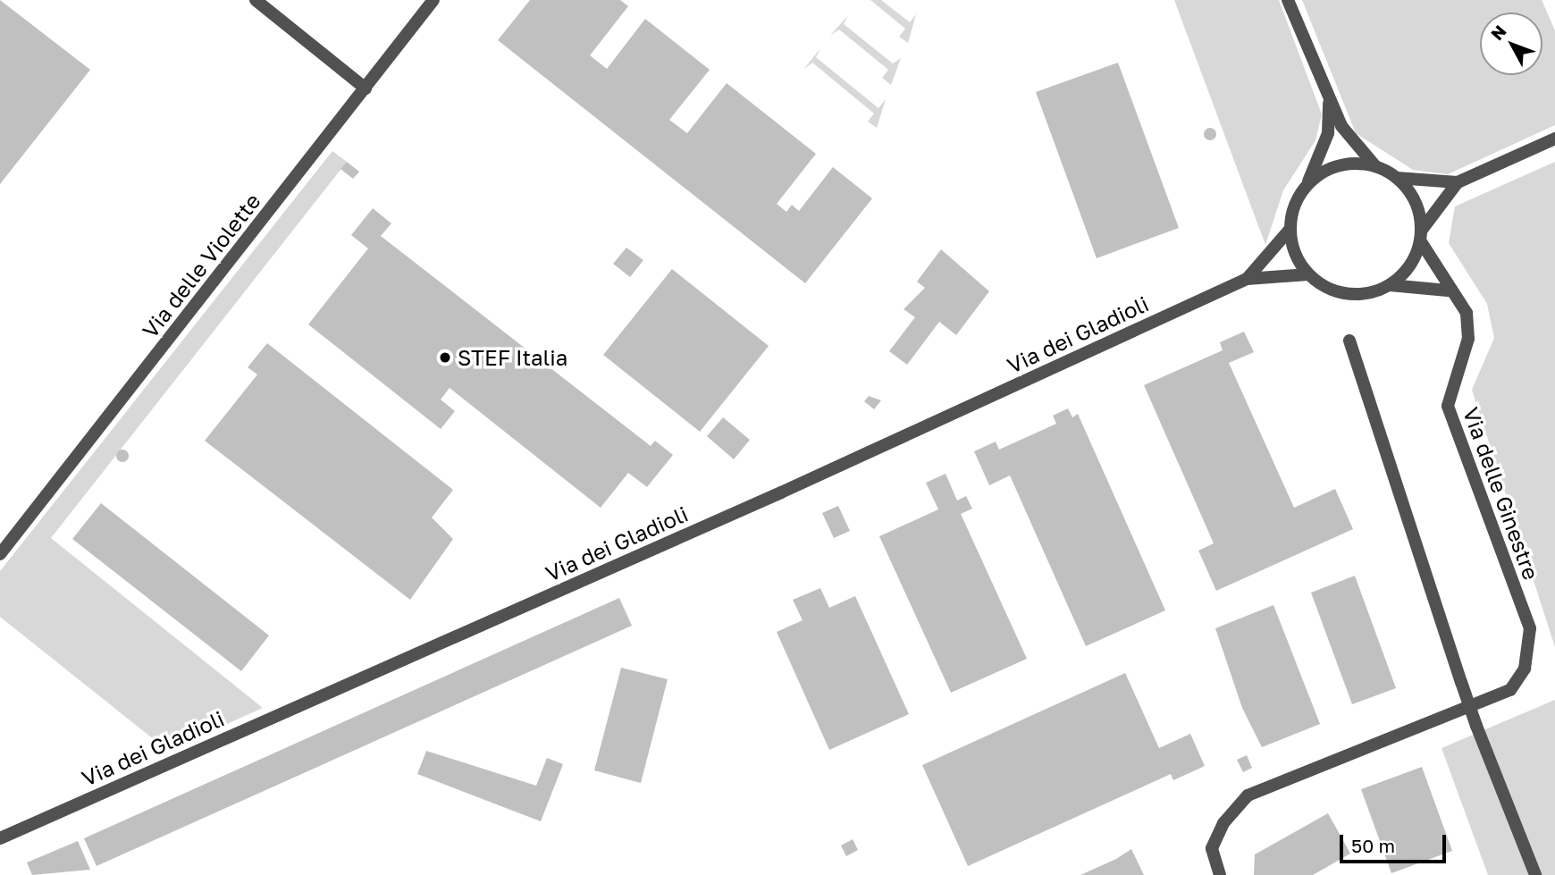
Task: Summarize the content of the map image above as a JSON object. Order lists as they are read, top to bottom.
{
  "streets": {
    "street": ["Via delle Violette", "Via dei Gladioli", "Via delle Ginestre"]
  },
  "crossings": [
    ["Via dei Gladioli", "Via delle Ginestre"]
  ],
  "places": ["STEF Italia"],
  "scale_bar": "50 m",
  "north": "top left"
}
